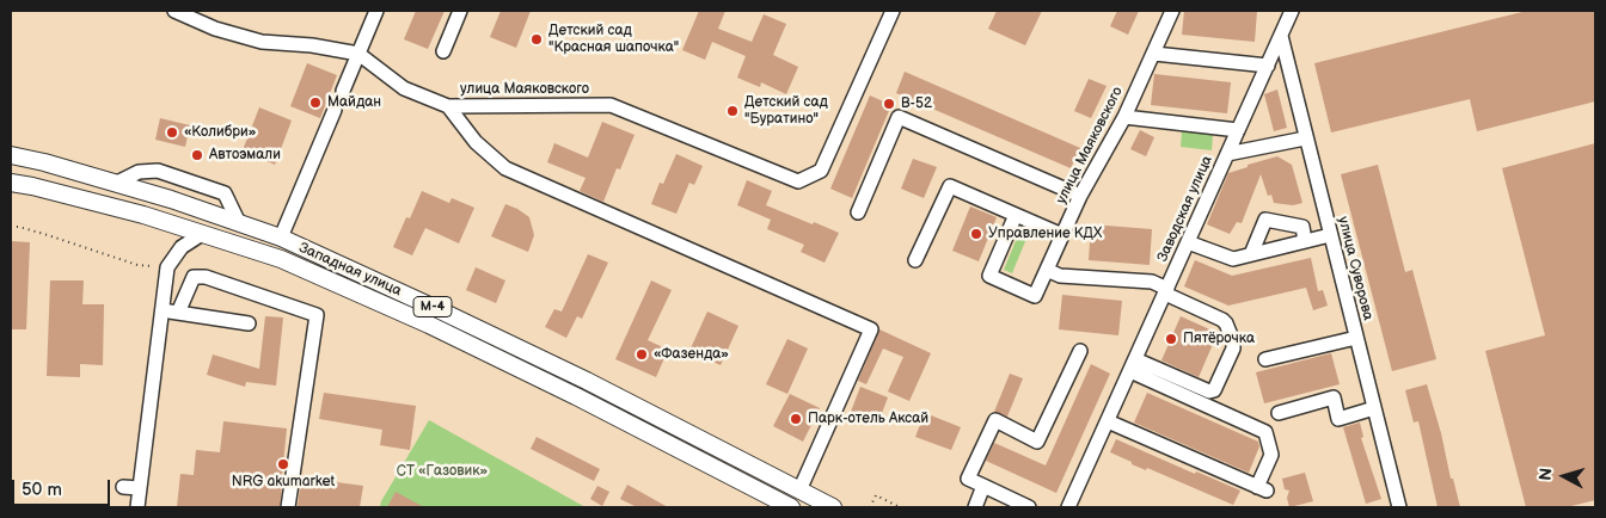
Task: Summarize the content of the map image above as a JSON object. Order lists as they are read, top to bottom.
{
  "streets": {
    "main road": ["Западная улица", "М-4"],
    "street": ["улица Маяковского", "Заводская улица", "улица Суворова"]
  },
  "crossings": [
    ["улица Маяковского", "Западная улица"],
    ["Заводская улица", "улица Суворова"]
  ],
  "parks": ["СТ «Газовик»"],
  "places": [
    "Детский сад \"Красная шапочка\"",
    "Майдан",
    "В-52",
    "Детский сад \"Буратино\"",
    "«Колибри»",
    "Автоэмали",
    "Управление КДХ",
    "Пятёрочка",
    "«Фазенда»",
    "Парк-отель Аксай",
    "NRG akumarket"
  ],
  "scale_bar": "50 m",
  "north": "left"
}
